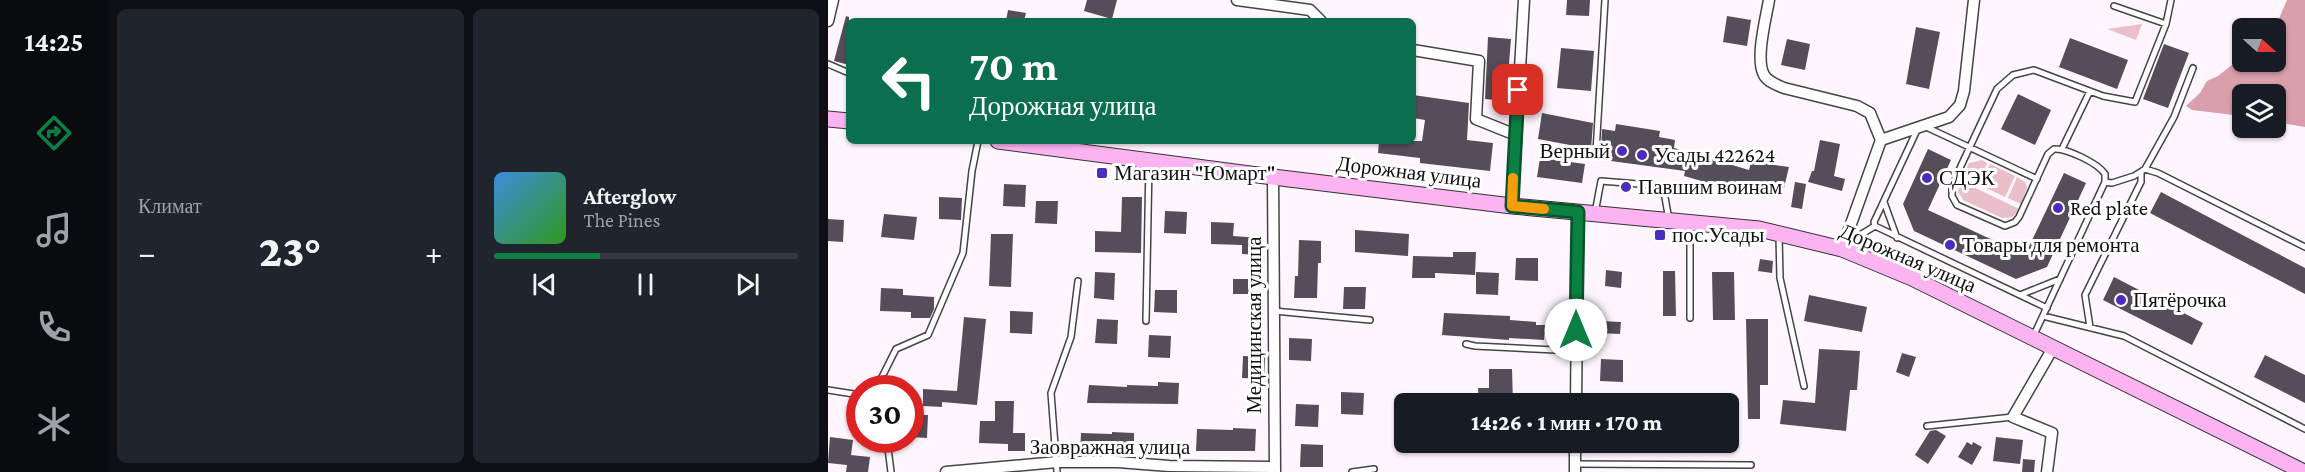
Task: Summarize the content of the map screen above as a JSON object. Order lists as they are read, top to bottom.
{
  "streets": {
    "street": ["Дорожная улица", "Медицинская улица", "Заовражная улица"]
  },
  "crossings": [
    ["Дорожная улица", "Медицинская улица"],
    ["Медицинская улица", "Заовражная улица"]
  ],
  "places": {
    "other": [
      "Верный",
      "Усады 422624",
      "СДЭК",
      "Павшим воинам",
      "Red plate",
      "Товары для ремонта",
      "Пятёрочка"
    ],
    "transit": ["Магазин \"Юмарт\"", "пос.Усады"]
  },
  "north": "right",
  "page": {
    "tabs": "14:25",
    "tile": "Климат",
    "turn": ["70 m", "Дорожная улица"],
    "song": ["Afterglow", "The Pines"],
    "heat": ["−", "23°", "+"],
    "limit": "30",
    "trip": "14:26 · 1 мин · 170 m"
  }
}
